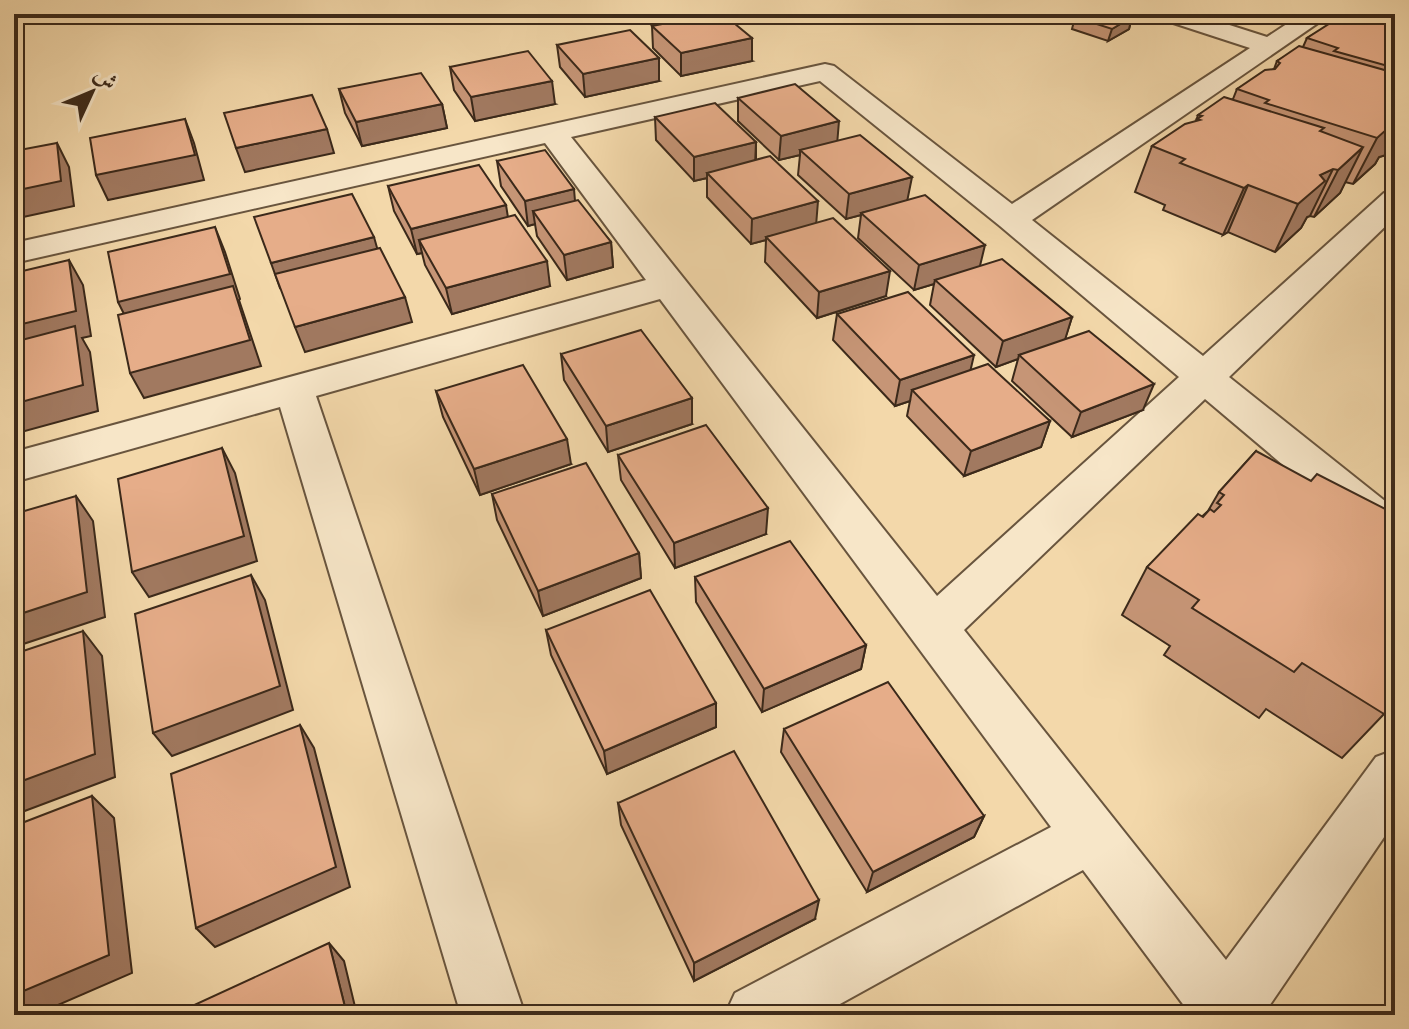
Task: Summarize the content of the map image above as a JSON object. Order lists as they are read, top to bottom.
{
  "north": "top right"
}
